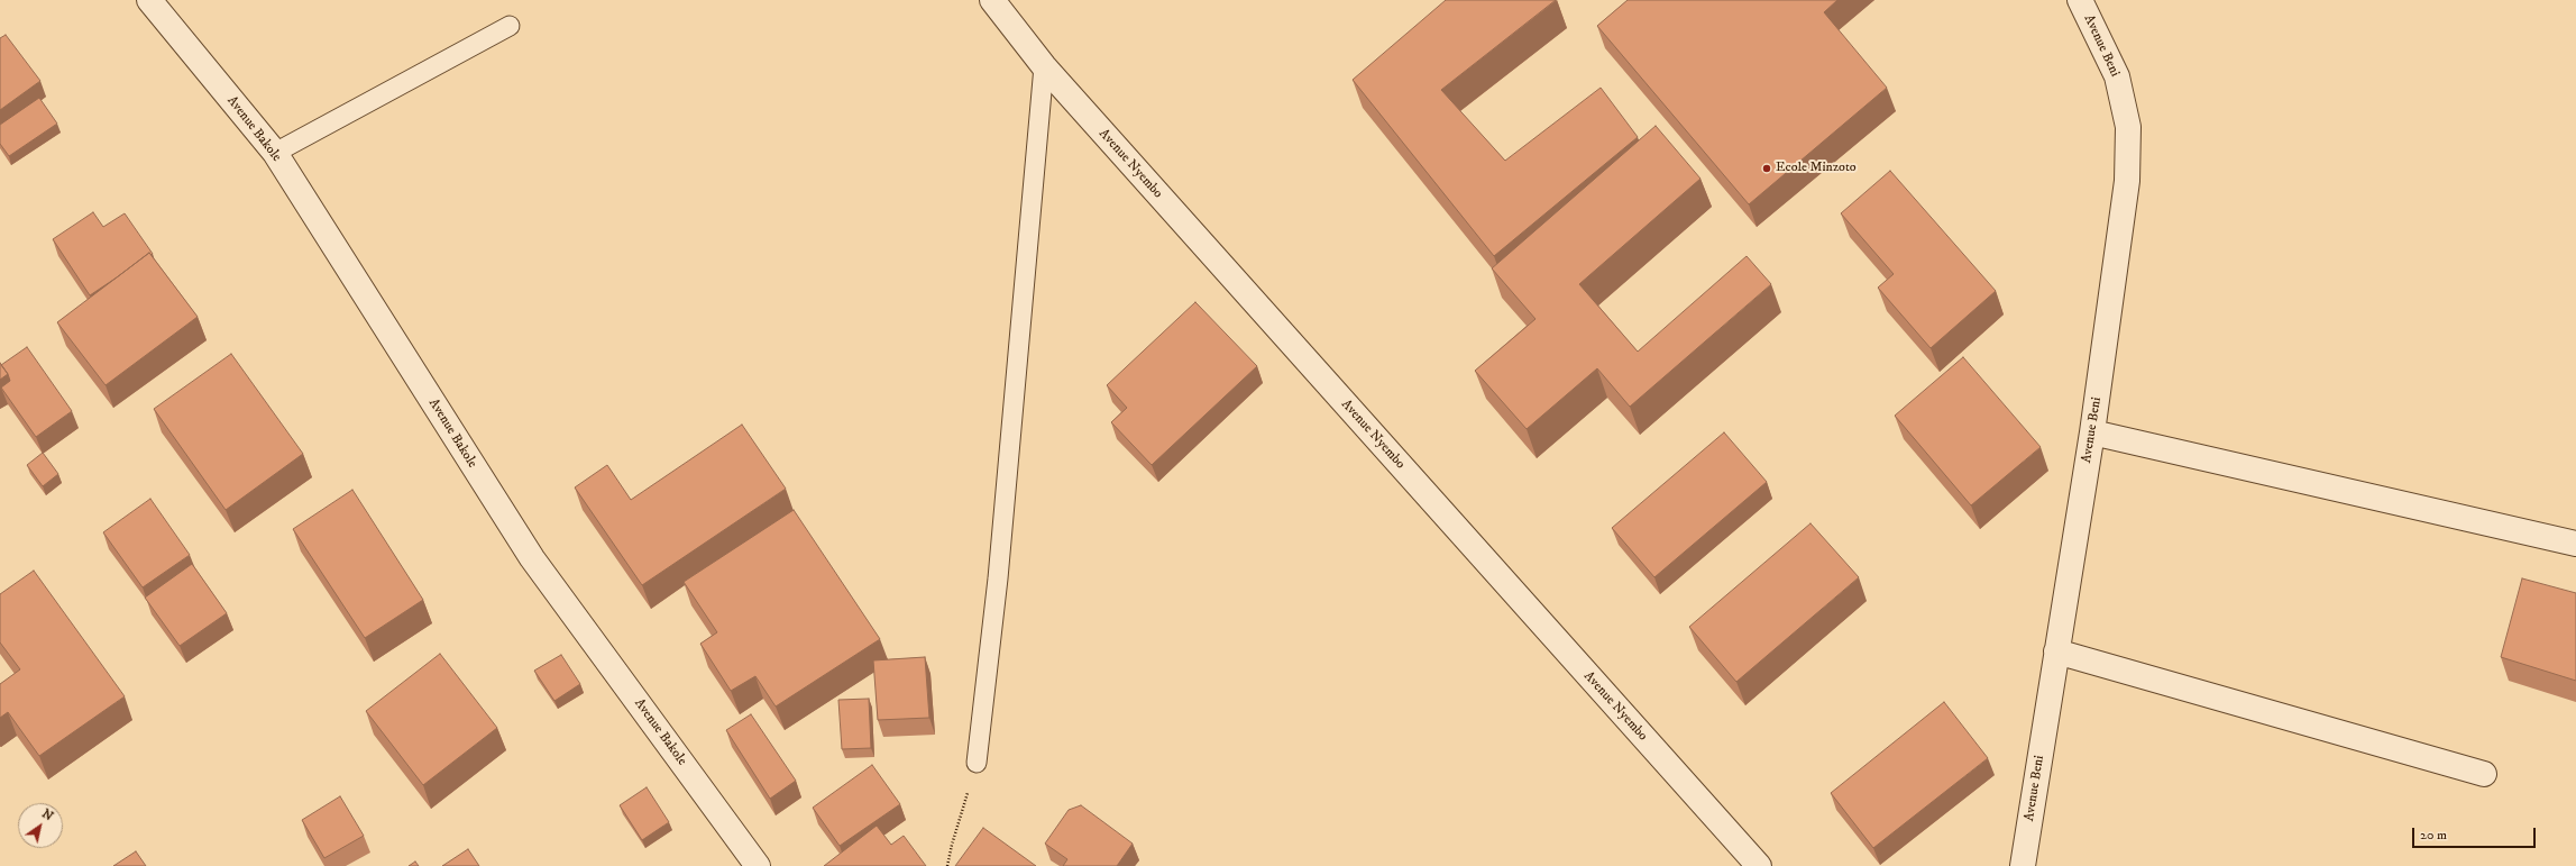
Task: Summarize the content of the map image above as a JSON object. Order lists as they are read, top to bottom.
{
  "streets": {
    "street": ["Avenue Beni", "Avenue Bakole", "Avenue Nyembo"]
  },
  "places": ["Ecole Minzoto"],
  "scale_bar": "20 m",
  "north": "top right"
}
